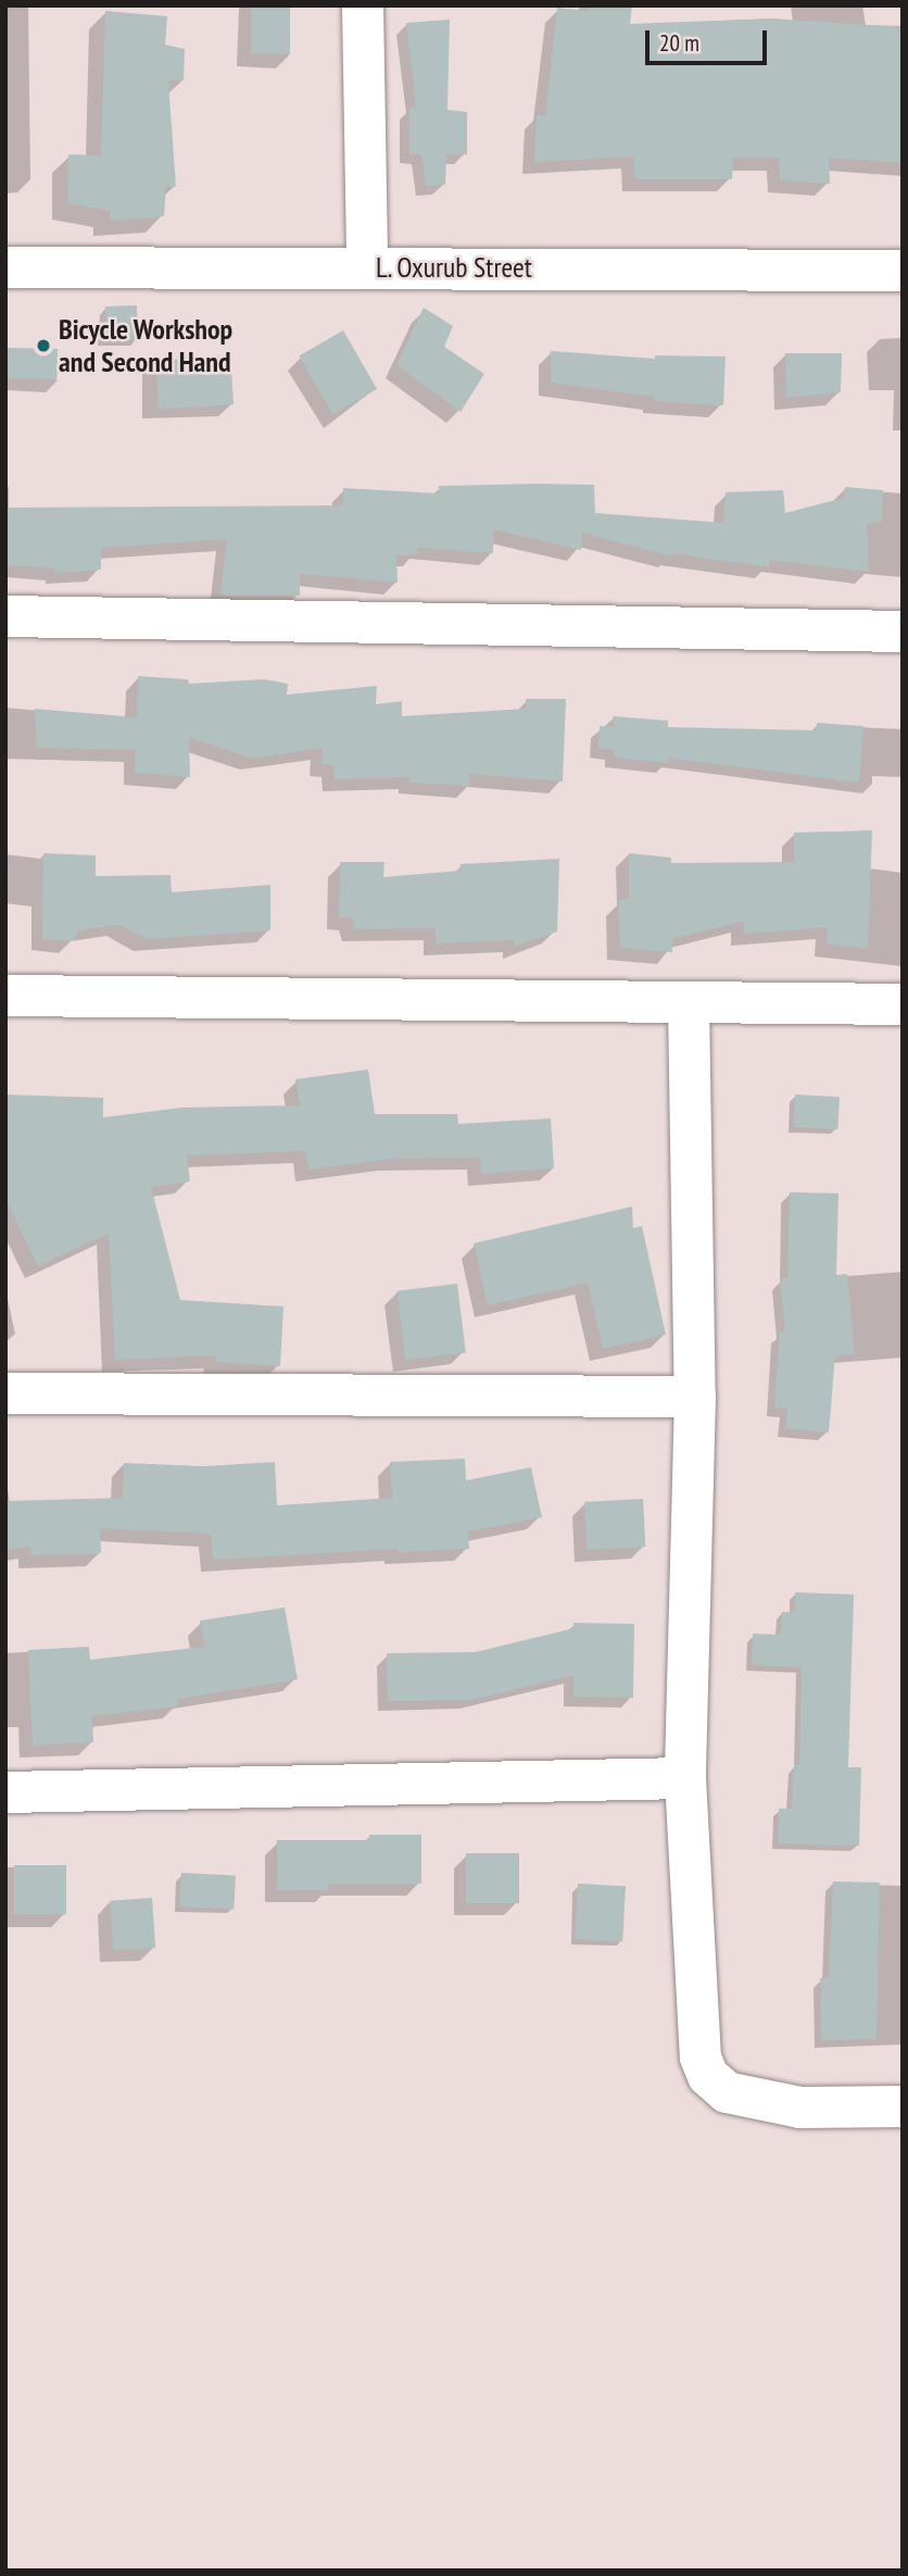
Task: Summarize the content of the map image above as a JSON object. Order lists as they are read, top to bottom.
{
  "streets": {
    "street": ["L. Oxurub Street"]
  },
  "places": ["Bicycle Workshop and Second Hand"],
  "scale_bar": "20 m"
}
